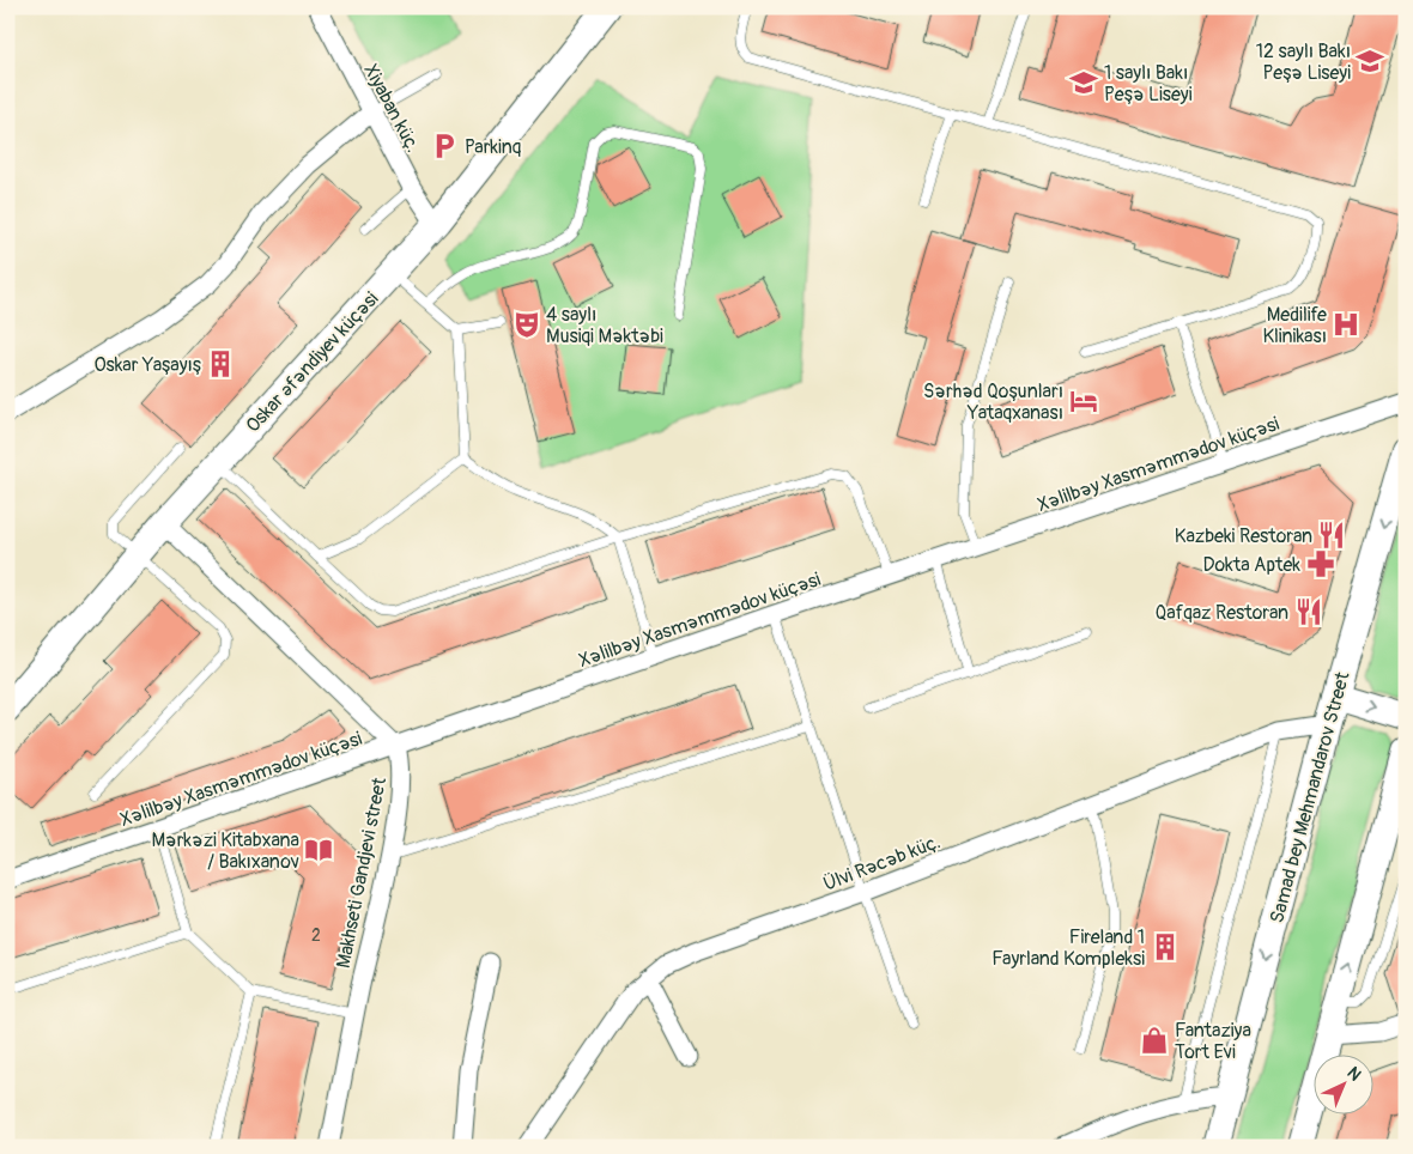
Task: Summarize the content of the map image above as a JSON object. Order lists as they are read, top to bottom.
{
  "streets": {
    "main road": ["Oskar Əfəndiyev küçəsi", "Samad bey Mehmandarov Street"],
    "street": [
      "Xiyaban küç.",
      "Xəlilbəy Xasməmmədov küçəsi",
      "Ülvi Rəcəb küç.",
      "Makhseti Gandjevi street"
    ]
  },
  "crossings": [
    ["Xiyaban küç.", "Oskar Əfəndiyev küçəsi"],
    ["Xəlilbəy Xasməmmədov küçəsi", "Makhseti Gandjevi street"],
    ["Samad bey Mehmandarov Street", "Ülvi Rəcəb küç."]
  ],
  "places": {
    "school or university": ["12 saylı Bakı Peşə Liseyi", "1 saylı Bakı Peşə Liseyi"],
    "parking": ["Parkinq"],
    "theatre": ["4 saylı Musiqi Məktəbi"],
    "hospital": ["Medilife Klinikası"],
    "building": ["Oskar Yaşayış", "Fireland 1 Fayrland Kompleksi"],
    "hotel": ["Sərhəd Qoşunları Yataqxanası"],
    "restaurant": ["Kazbeki Restoran", "Qafqaz Restoran"],
    "pharmacy": ["Dokta Aptek"],
    "library": ["Mərkəzi Kitabxana / Bakıxanov"],
    "shop": ["Fantaziya Tort Evi"]
  },
  "house_numbers": ["2"],
  "north": "top right"
}
